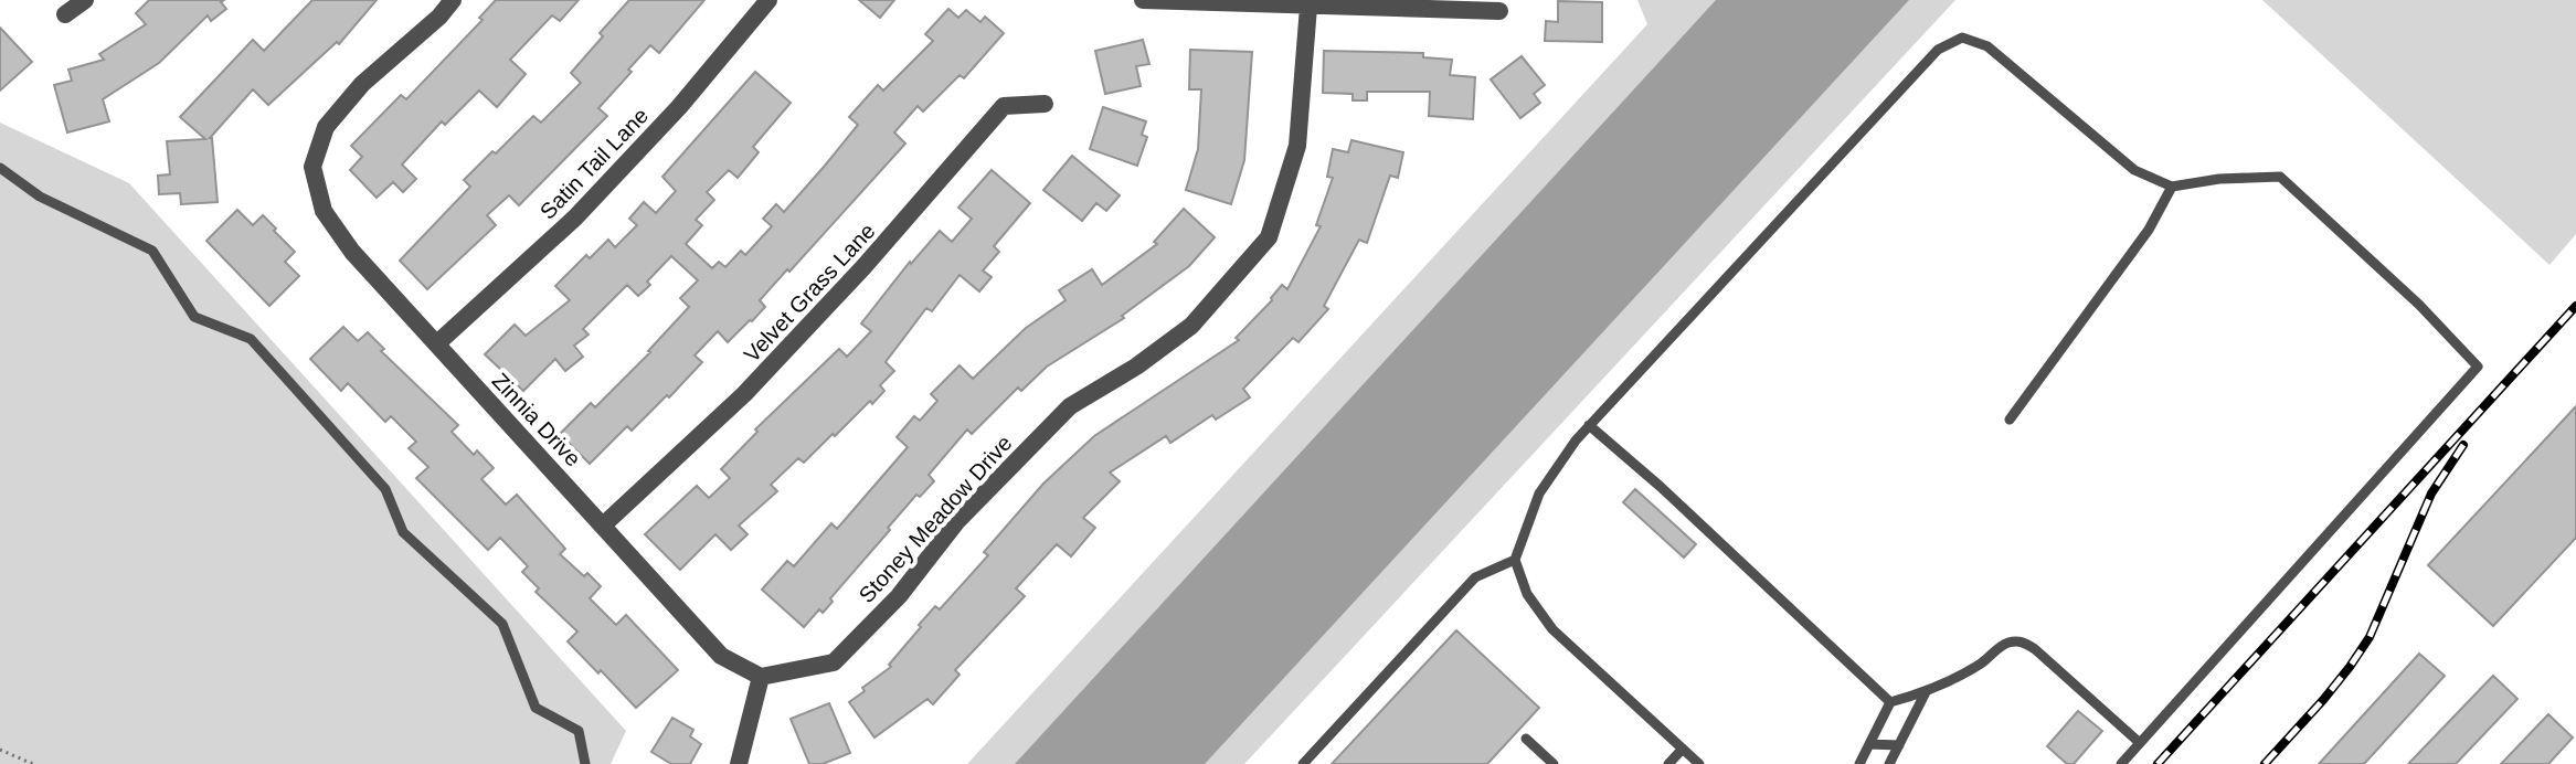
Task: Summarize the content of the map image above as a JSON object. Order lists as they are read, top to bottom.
{
  "streets": {
    "street": [
      "Satin Tail Lane",
      "Velvet Grass Lane",
      "Zinnia Drive",
      "Stoney Meadow Drive"
    ]
  },
  "crossings": [
    ["Satin Tail Lane", "Zinnia Drive"],
    ["Velvet Grass Lane", "Zinnia Drive"],
    ["Zinnia Drive", "Stoney Meadow Drive"]
  ]
}
